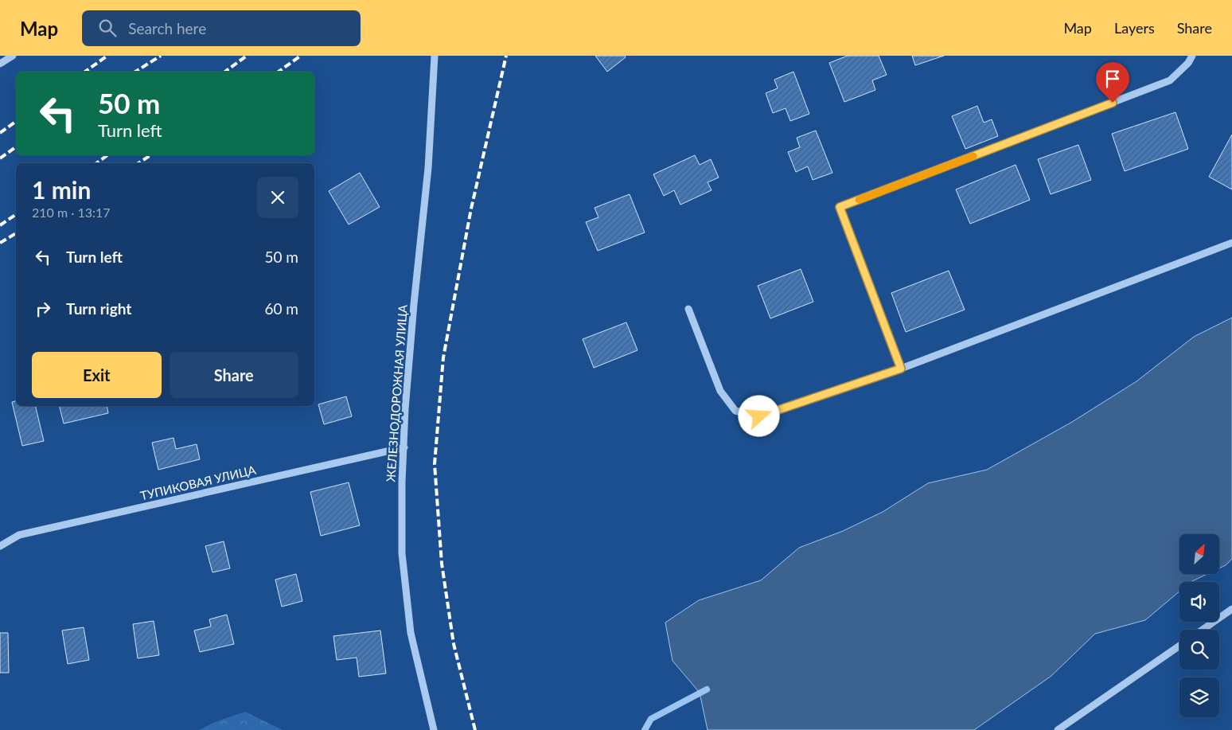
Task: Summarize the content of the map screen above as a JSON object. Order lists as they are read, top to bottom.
{
  "streets": {
    "street": ["ЖЕЛЕЗНОДОРОЖНАЯ УЛИЦА", "ТУПИКОВАЯ УЛИЦА"]
  },
  "crossings": [
    ["ЖЕЛЕЗНОДОРОЖНАЯ УЛИЦА", "ТУПИКОВАЯ УЛИЦА"]
  ],
  "north": "top right",
  "page": {
    "header": "Map",
    "search": "Search here",
    "nav": ["Map", "Layers", "Share"],
    "turn": ["50 m", "Turn left"],
    "heading": ["1 min", "210 m · 13:17"],
    "list": [
      {
        "name": "Turn left",
        "value": "50 m"
      },
      {
        "name": "Turn right",
        "value": "60 m"
      }
    ],
    "buttons": ["Exit", "Share"]
  }
}
